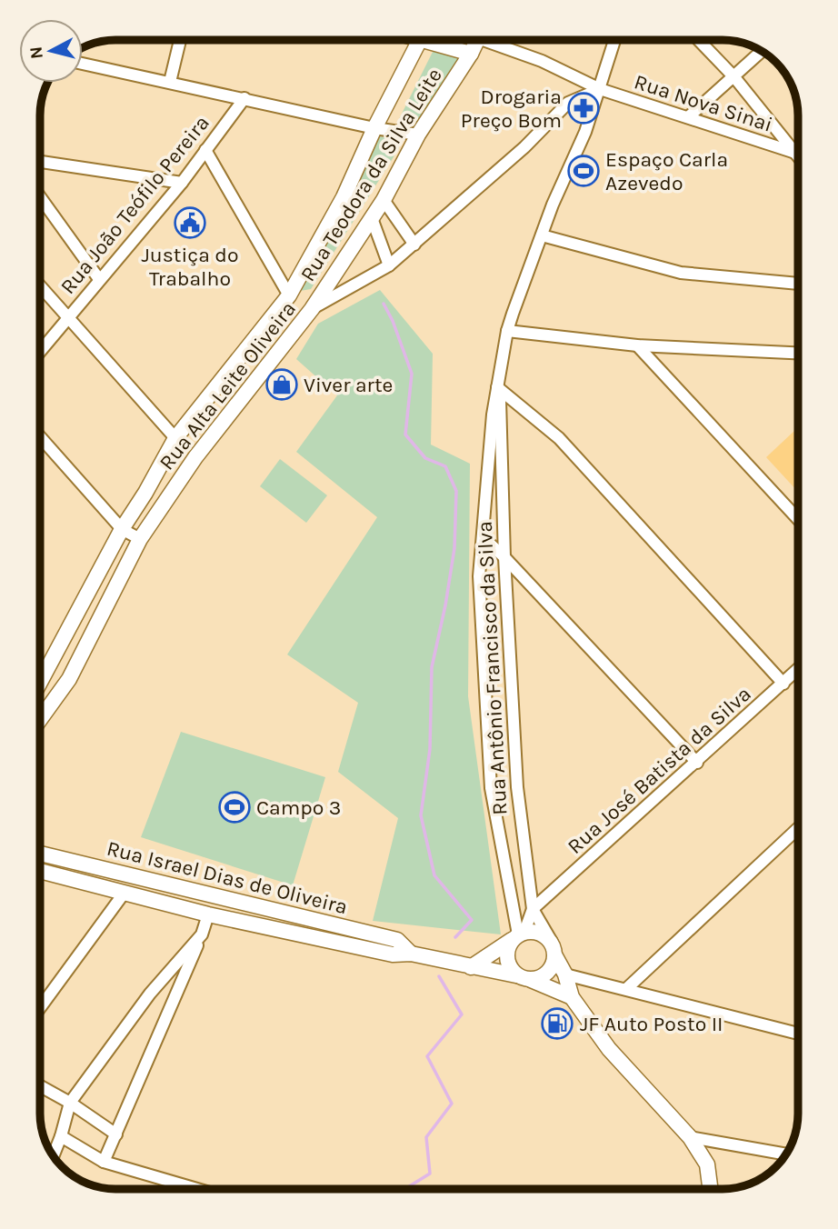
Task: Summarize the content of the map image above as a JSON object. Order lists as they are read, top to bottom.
{
  "streets": {
    "main road": [
      "Rua Teodora da Silva Leite",
      "Rua Alta Leite Oliveira",
      "Rua Antônio Francisco da Silva",
      "Rua Israel Dias de Oliveira"
    ],
    "street": ["Rua Nova Sinai", "Rua João Teófilo Pereira", "Rua José Batista da Silva"]
  },
  "crossings": [
    ["Rua Nova Sinai", "Rua Alta Leite Oliveira"],
    ["Rua Nova Sinai", "Rua Antônio Francisco da Silva"],
    ["Rua Teodora da Silva Leite", "Rua Alta Leite Oliveira"],
    ["Rua Alta Leite Oliveira", "Rua Antônio Francisco da Silva"],
    ["Rua Antônio Francisco da Silva", "Rua José Batista da Silva"],
    ["Rua Antônio Francisco da Silva", "Rua Israel Dias de Oliveira"]
  ],
  "places": {
    "pharmacy": ["Drogaria Preço Bom"],
    "sports": ["Espaço Carla Azevedo", "Campo 3"],
    "public building": ["Justiça do Trabalho"],
    "shop": ["Viver arte"],
    "fuel station": ["JF Auto Posto II"]
  },
  "north": "left"
}
